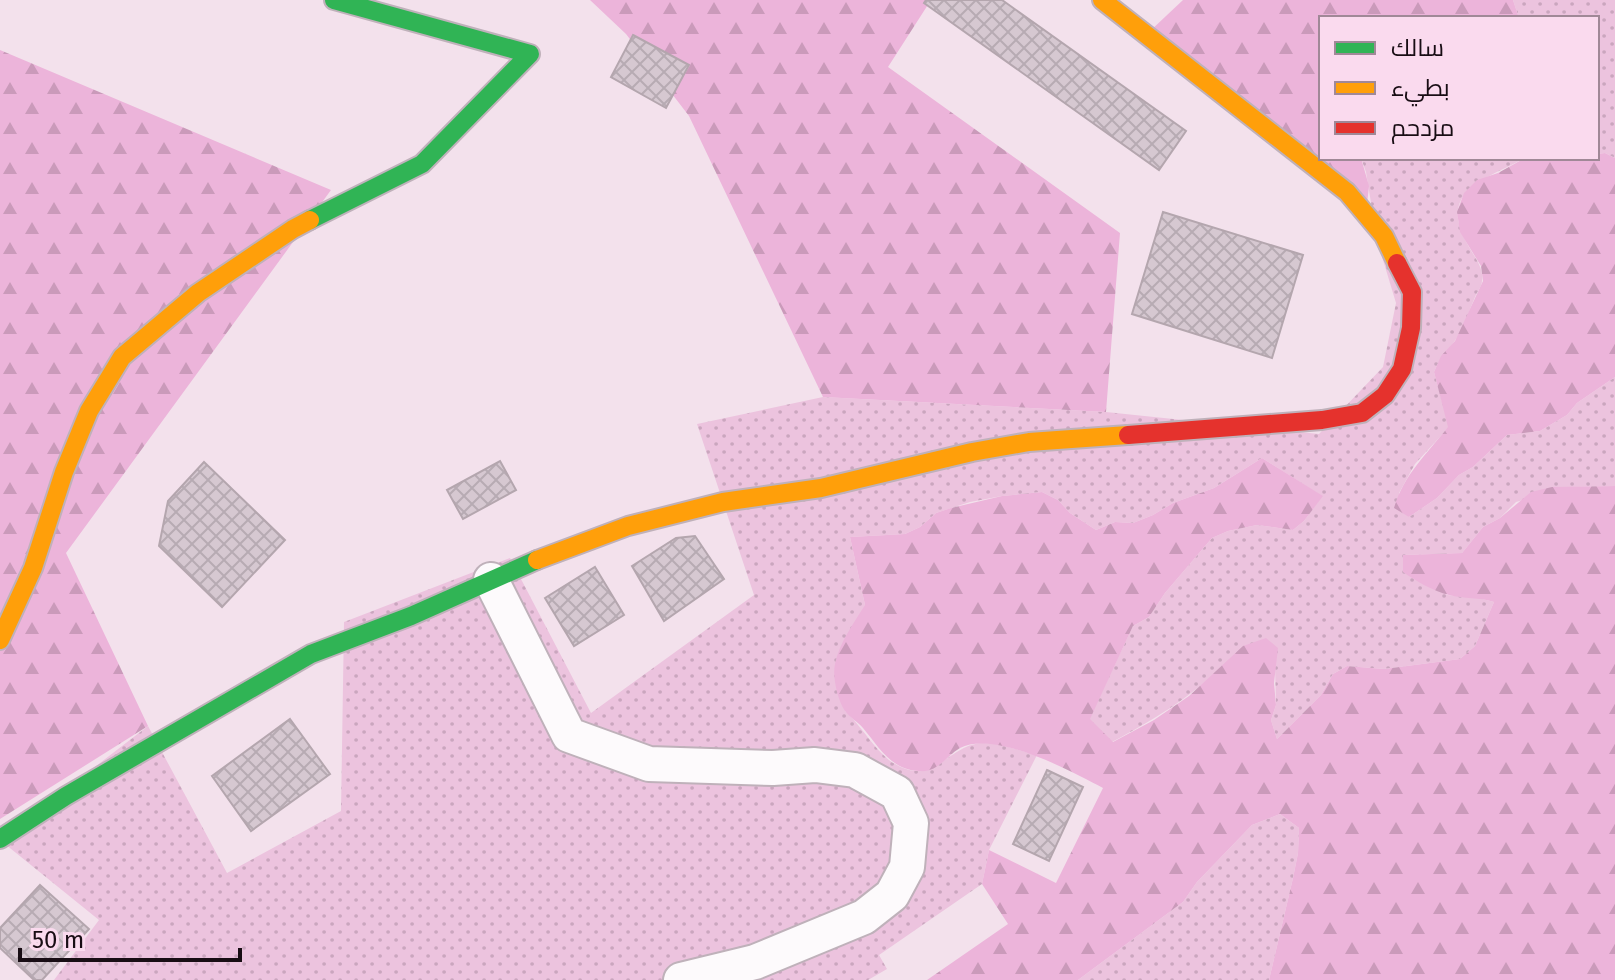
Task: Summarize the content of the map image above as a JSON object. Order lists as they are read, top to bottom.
{
  "legend": ["سالك", "بطيء", "مزدحم"],
  "scale_bar": "50 m"
}
